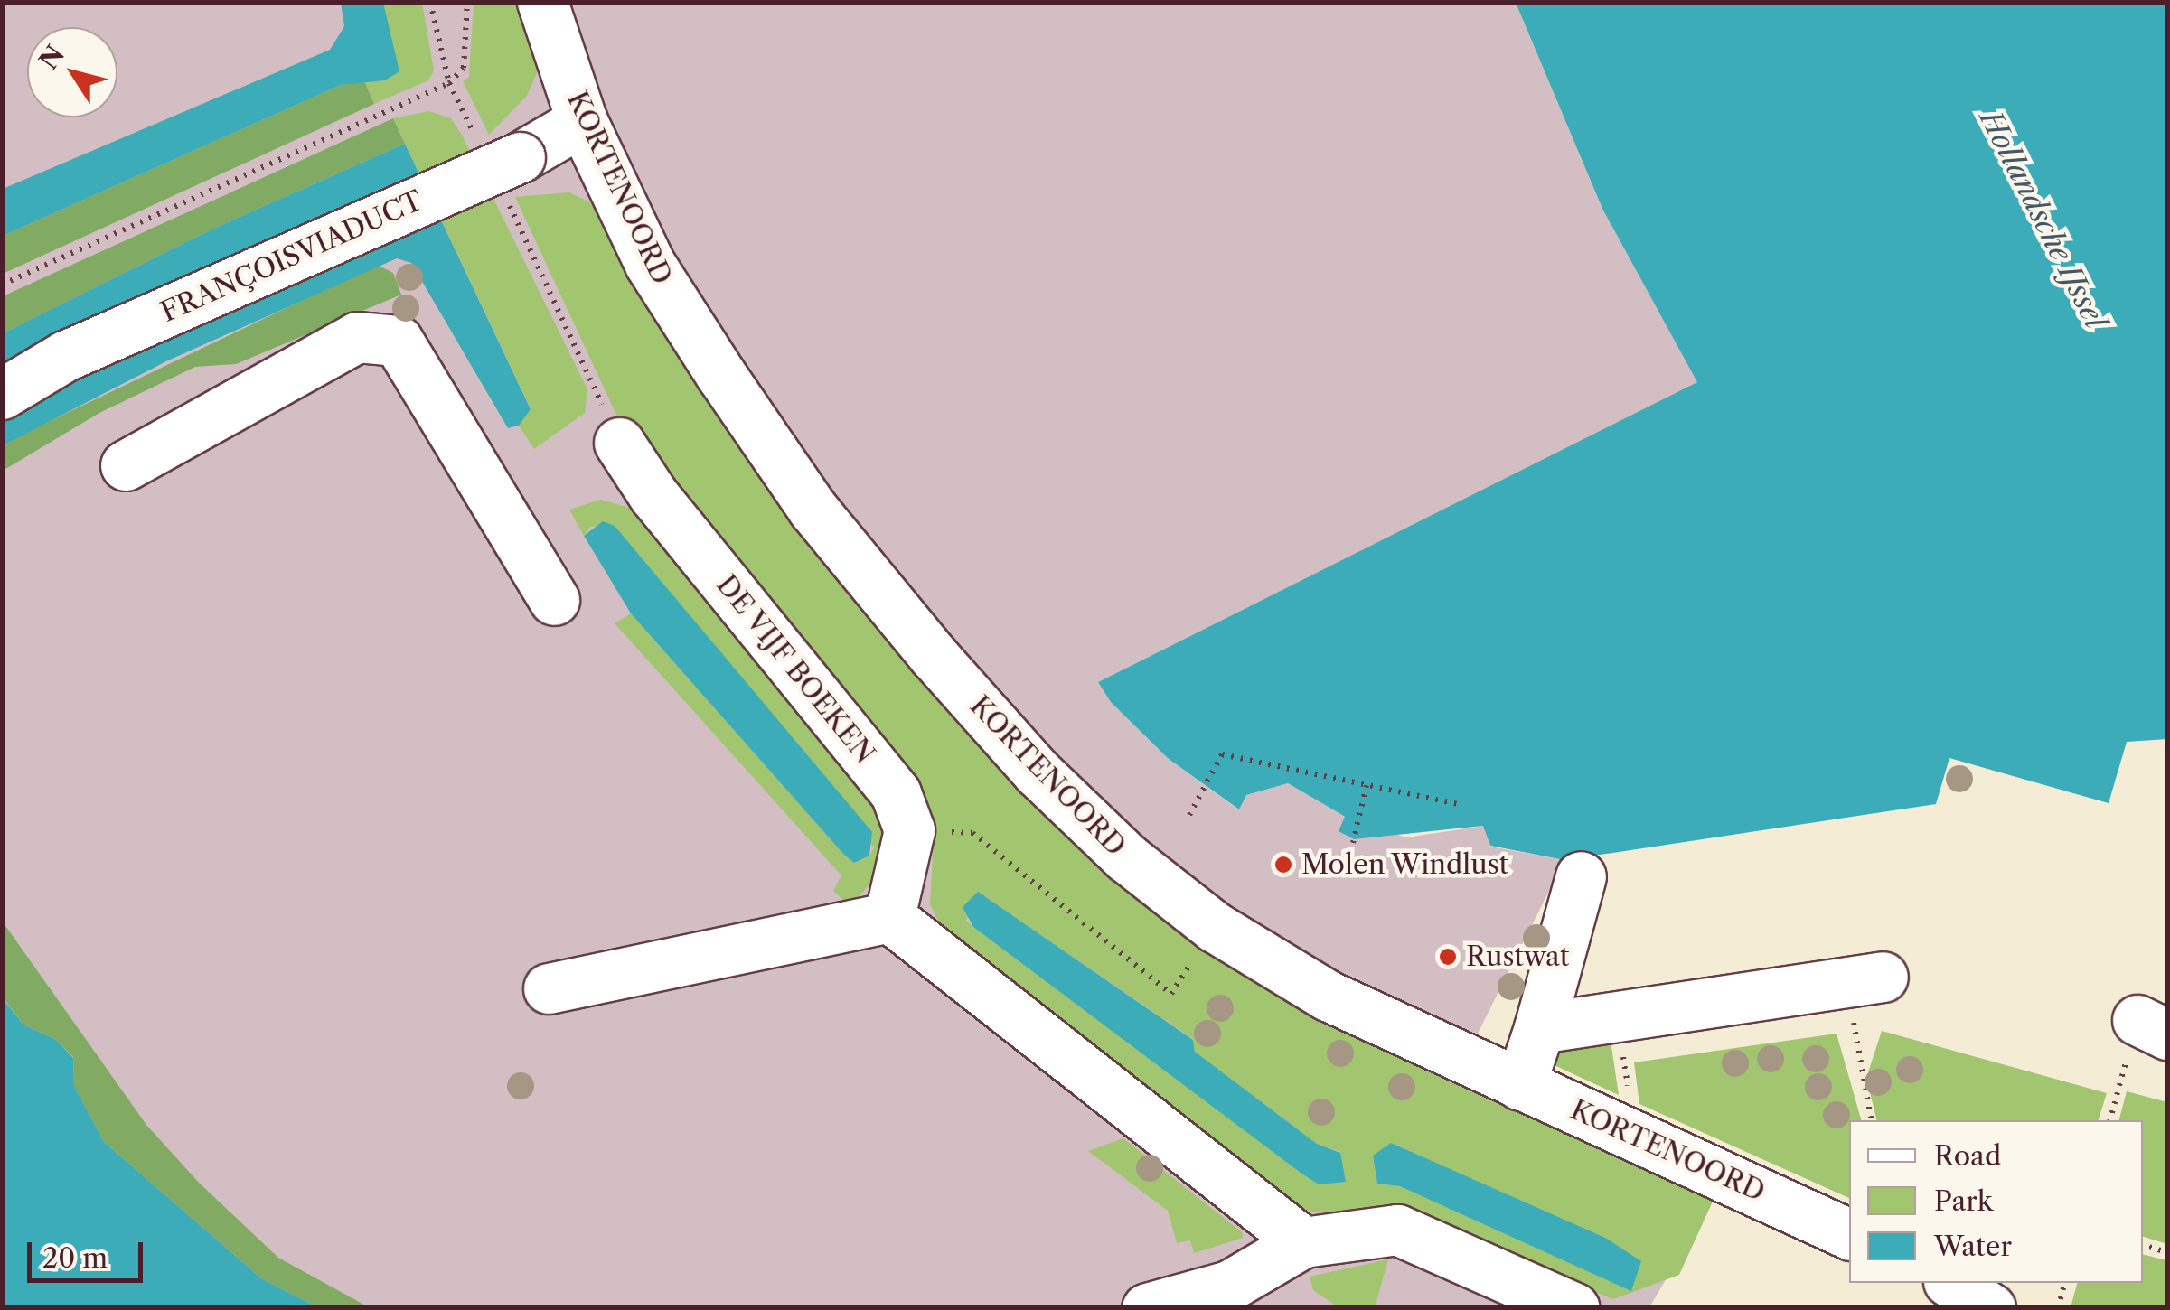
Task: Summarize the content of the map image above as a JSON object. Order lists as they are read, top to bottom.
{
  "streets": {
    "street": ["KORTENOORD", "FRANÇOISVIADUCT", "DE VIJF BOEKEN"]
  },
  "crossings": [
    ["KORTENOORD", "FRANÇOISVIADUCT"]
  ],
  "water": ["Hollandsche IJssel"],
  "places": ["Molen Windlust", "Rustwat"],
  "legend": ["Road", "Park", "Water"],
  "scale_bar": "20 m",
  "north": "top left"
}
